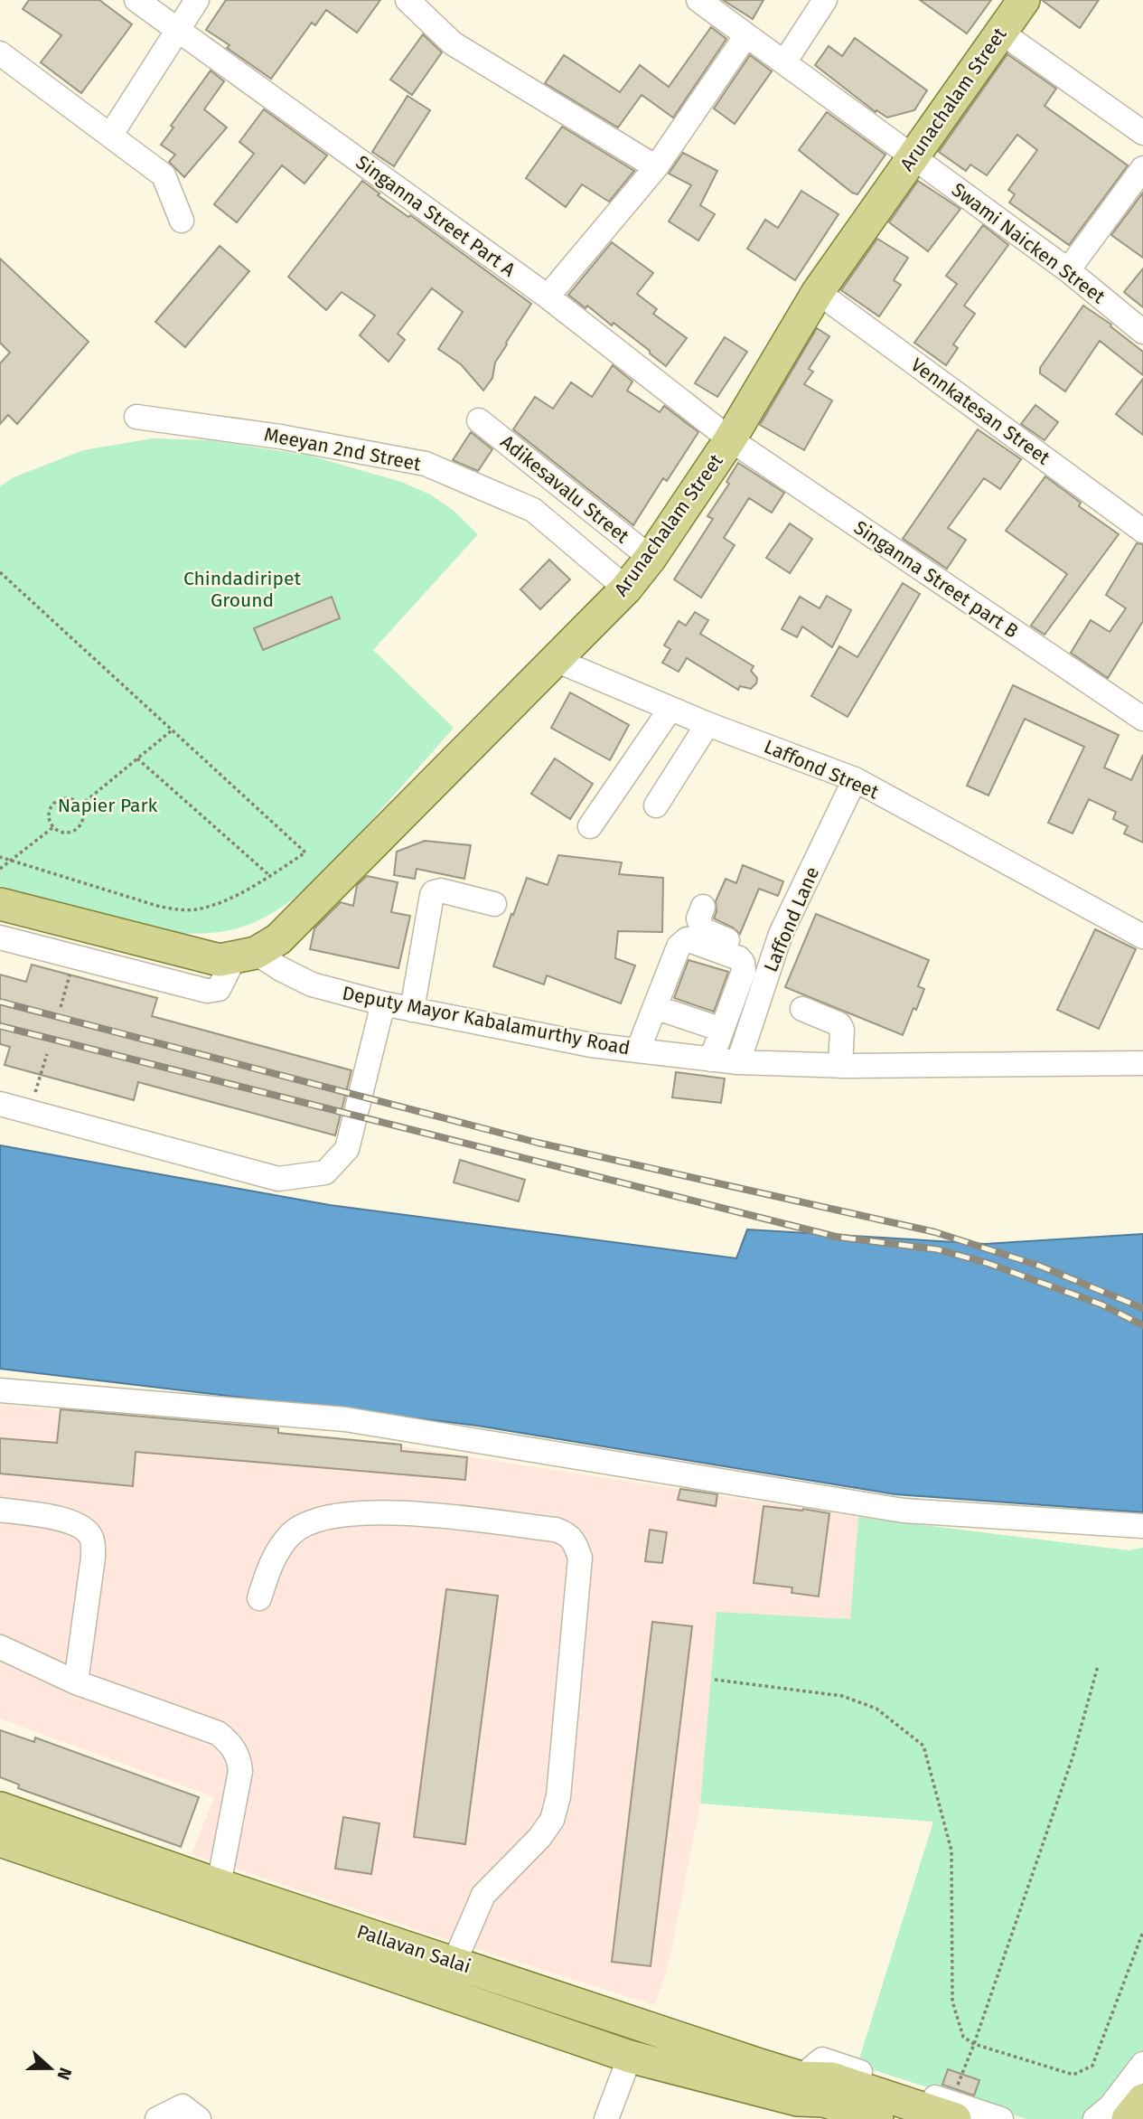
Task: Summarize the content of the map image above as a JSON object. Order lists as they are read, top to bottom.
{
  "streets": {
    "main road": ["Arunachalam Street", "Deputy Mayor Kabalamurthy Road", "Pallavan Salai"],
    "street": [
      "Singanna Street Part A",
      "Swami Naicken Street",
      "Vennkatesan Street",
      "Meeyan 2nd Street",
      "Adikesavalu Street",
      "Singanna Street part B",
      "Laffond Street",
      "Laffond Lane"
    ]
  },
  "crossings": [
    ["Arunachalam Street", "Singanna Street Part A"],
    ["Arunachalam Street", "Swami Naicken Street"],
    ["Arunachalam Street", "Vennkatesan Street"],
    ["Arunachalam Street", "Meeyan 2nd Street"],
    ["Arunachalam Street", "Adikesavalu Street"],
    ["Arunachalam Street", "Singanna Street part B"],
    ["Arunachalam Street", "Laffond Street"],
    ["Arunachalam Street", "Deputy Mayor Kabalamurthy Road"],
    ["Singanna Street Part A", "Singanna Street part B"],
    ["Laffond Street", "Laffond Lane"],
    ["Laffond Lane", "Deputy Mayor Kabalamurthy Road"]
  ],
  "parks": ["Chindadiripet Ground", "Napier Park"],
  "north": "right"
}
